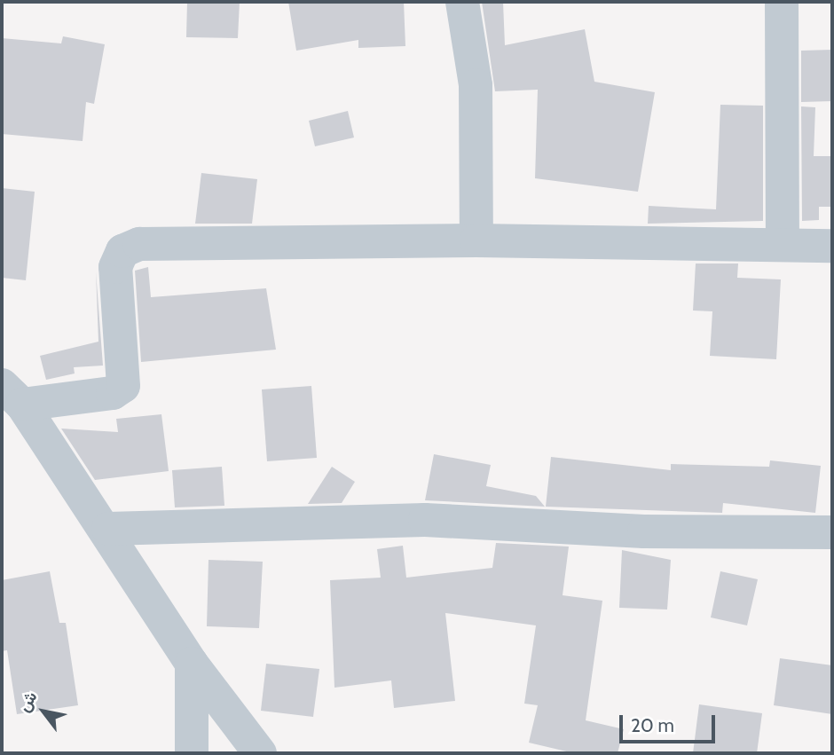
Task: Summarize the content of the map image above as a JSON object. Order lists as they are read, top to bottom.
{
  "scale_bar": "20 m",
  "north": "top left"
}
